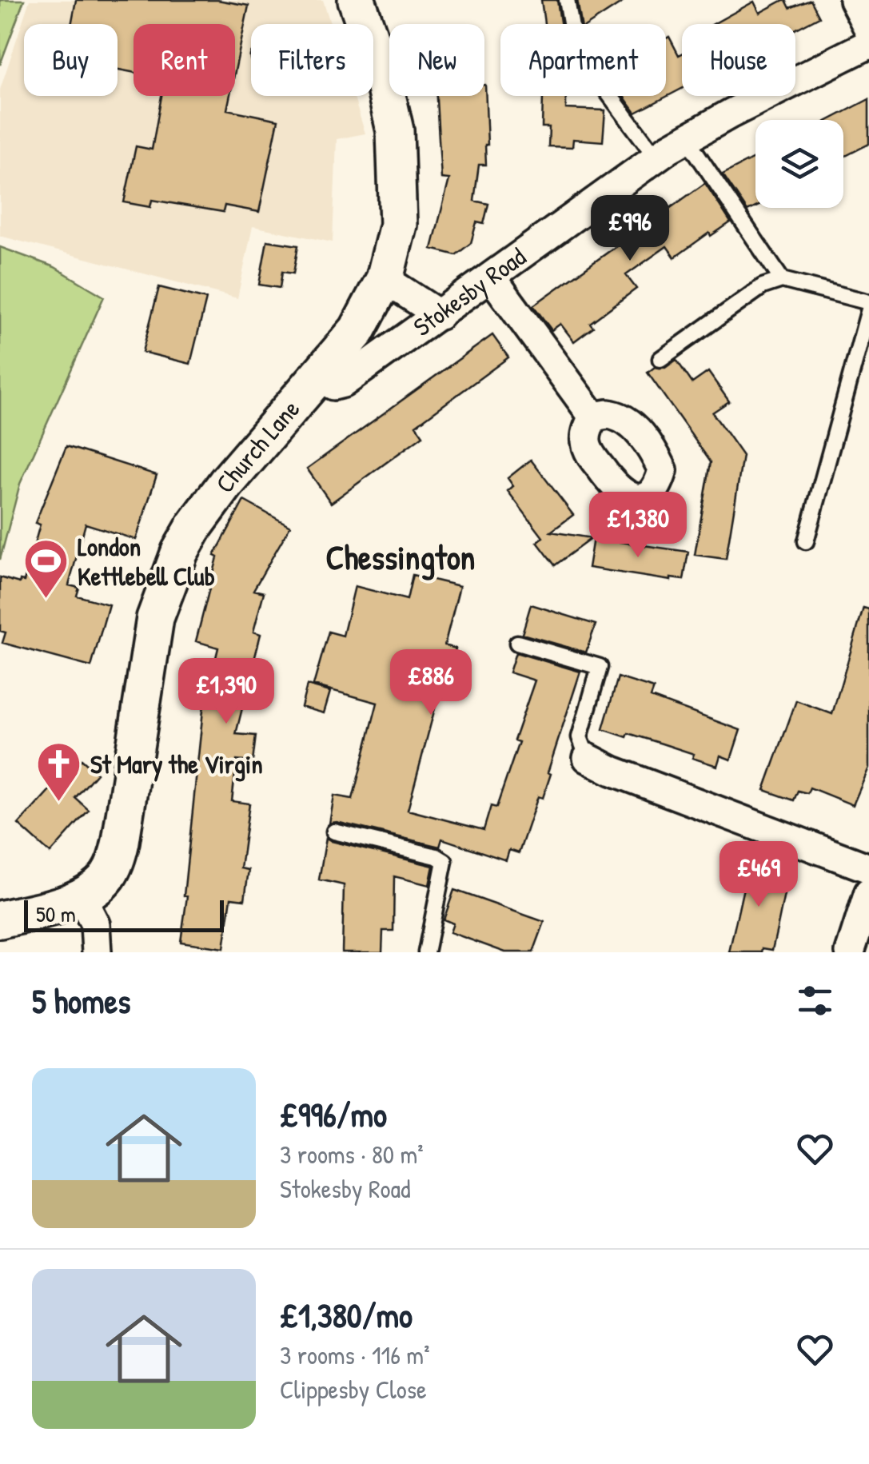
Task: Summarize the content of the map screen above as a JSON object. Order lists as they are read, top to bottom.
{
  "streets": {
    "street": ["Stokesby Road", "Church Lane"]
  },
  "crossings": [
    ["Stokesby Road", "Church Lane"]
  ],
  "districts": ["Chessington"],
  "places": {
    "sports": ["London Kettlebell Club"],
    "church": ["St Mary the Virgin"]
  },
  "scale_bar": "50 m",
  "page": {
    "chip": [
      "Buy",
      "Rent",
      "Filters",
      "New",
      "Apartment",
      "House"
    ],
    "price": [
      "£996",
      "£1,380",
      "£886",
      "£1,390",
      "£469"
    ],
    "scale": "50 m",
    "heading": "5 homes",
    "list": [
      {
        "name": "£996/mo",
        "note": "3 rooms · 80 m² · Stokesby Road"
      },
      {
        "name": "£1,380/mo",
        "note": "3 rooms · 116 m² · Clippesby Close"
      }
    ]
  }
}
